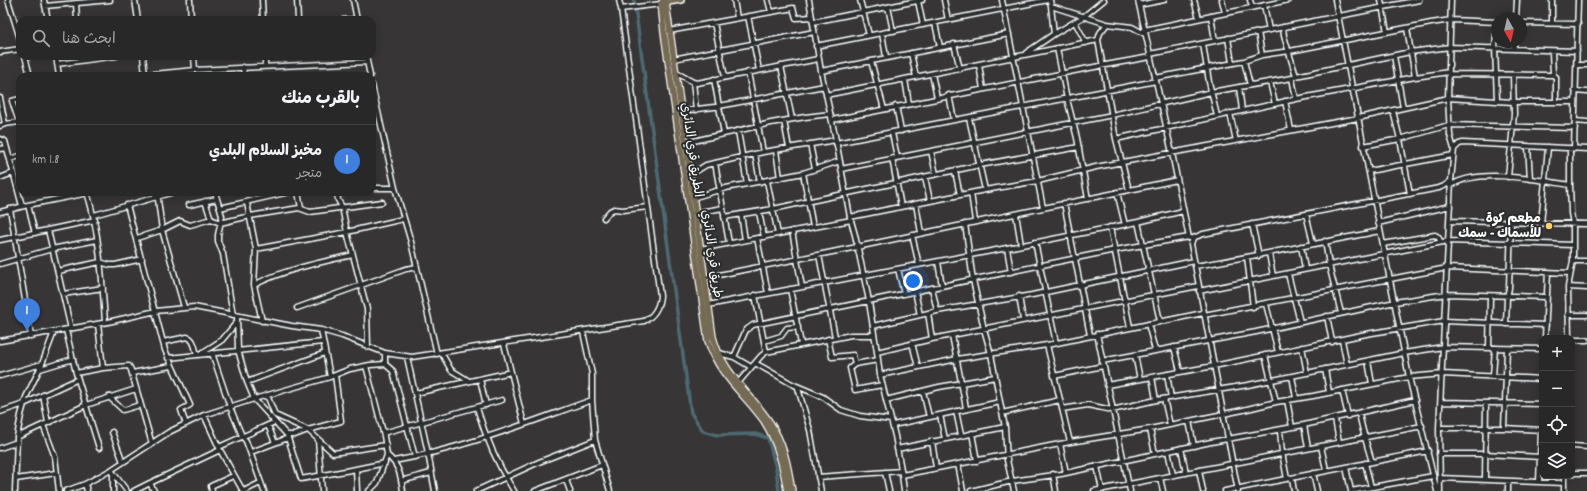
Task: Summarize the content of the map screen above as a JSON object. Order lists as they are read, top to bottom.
{
  "streets": {
    "highway": ["الطريق قري الدائري", "طريق قري الدائري"]
  },
  "crossings": [
    ["الطريق قري الدائري", "طريق قري الدائري"]
  ],
  "places": ["مطعم كوة للأسماك - سمك"],
  "north": "bottom",
  "page": {
    "search": "ابحث هنا",
    "heading": "بالقرب منك",
    "list": [
      {
        "mark": "1",
        "name": "مخبز السلام البلدي",
        "note": "متجر",
        "value": "1.8 km"
      }
    ],
    "pins": "1",
    "map_buttons": ["+", "−"]
  }
}
